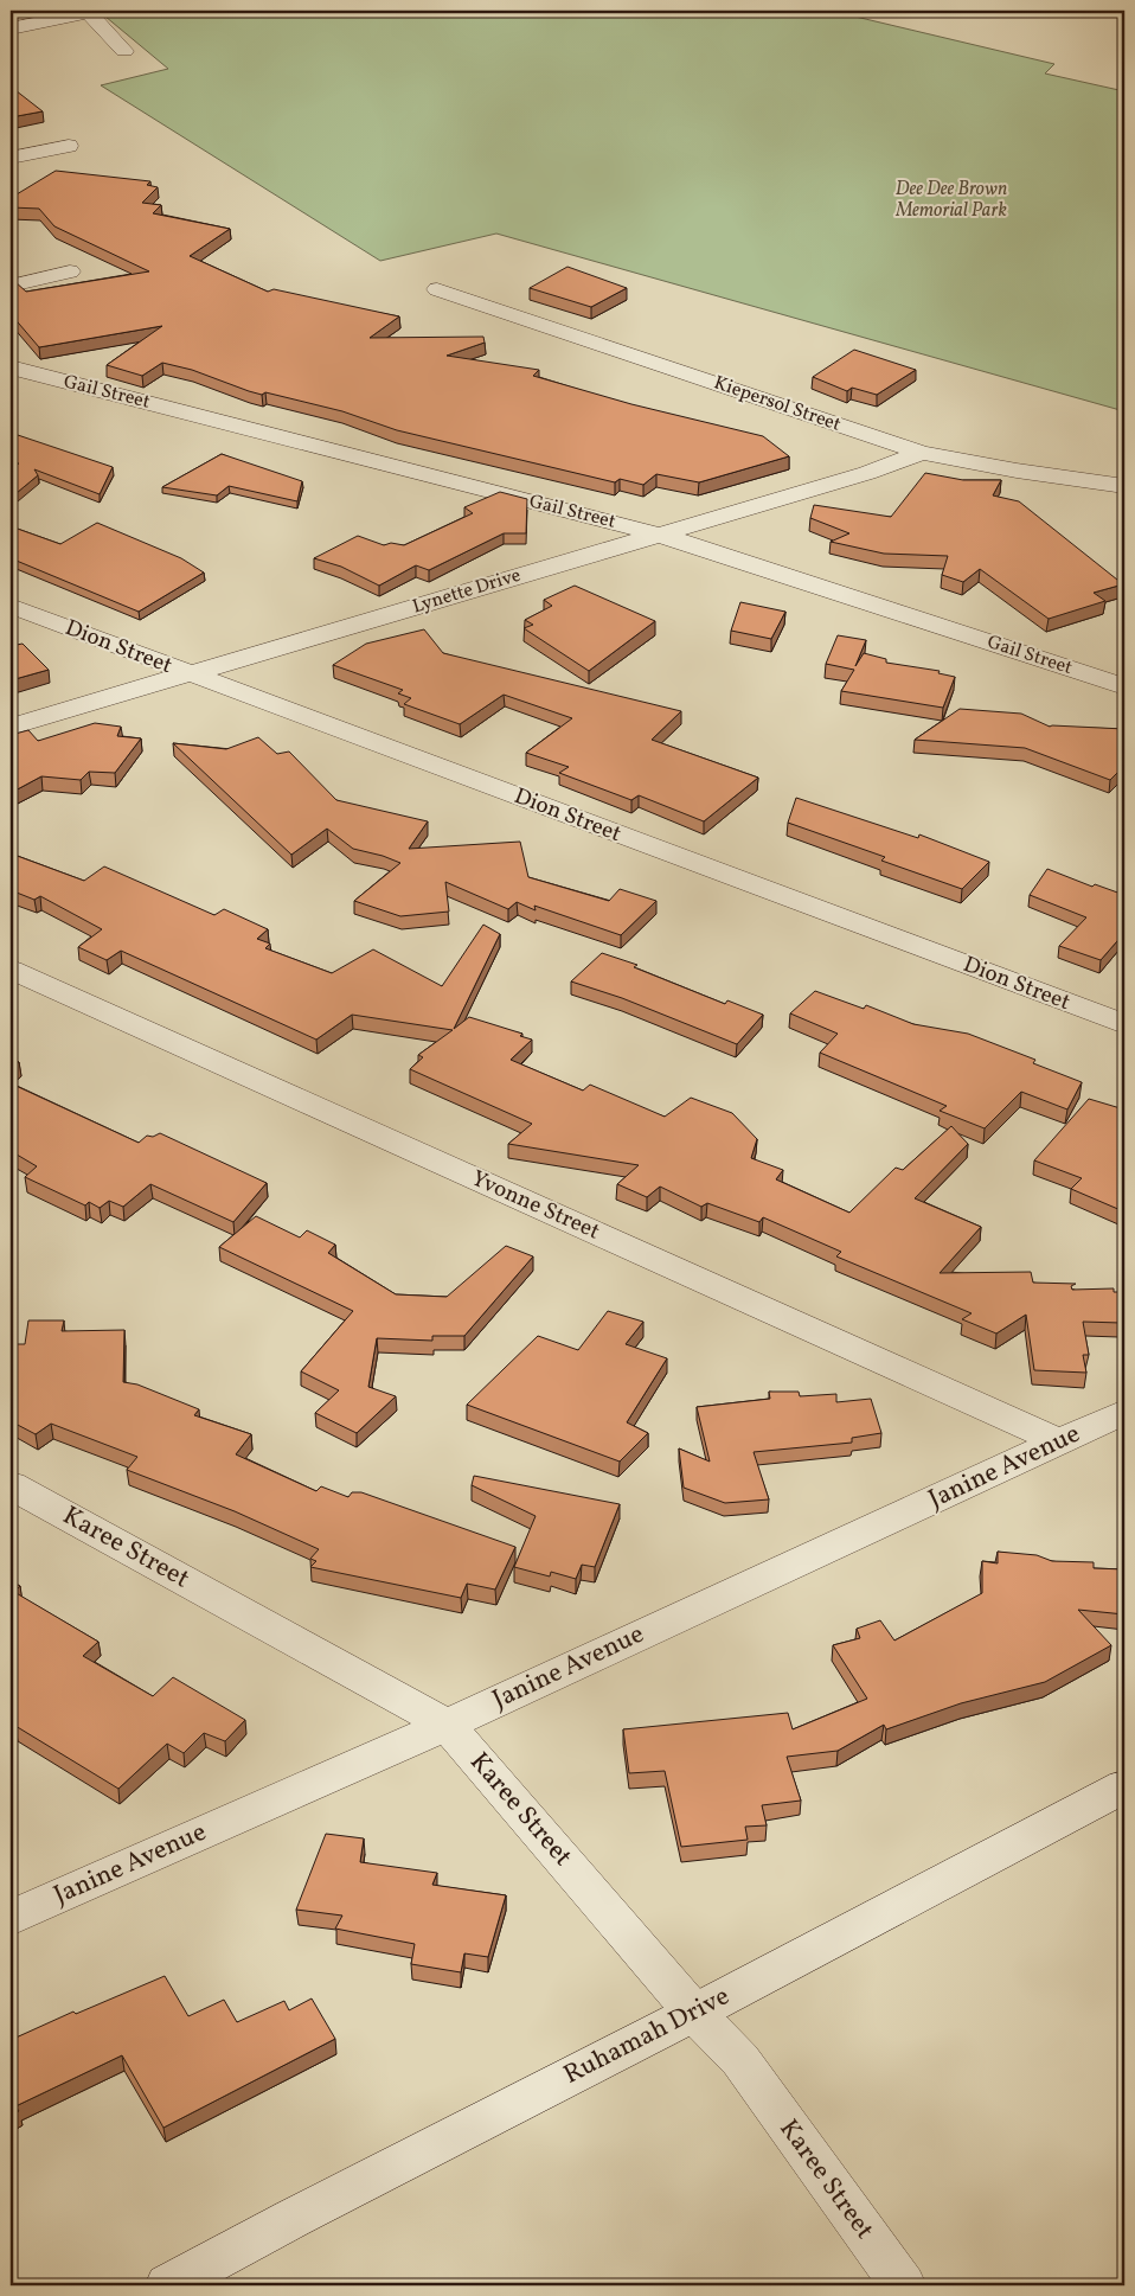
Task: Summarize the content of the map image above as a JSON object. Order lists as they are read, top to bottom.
{
  "streets": {
    "street": [
      "Gail Street",
      "Kiepersol Street",
      "Lynette Drive",
      "Dion Street",
      "Yvonne Street",
      "Janine Avenue",
      "Karee Street",
      "Ruhamah Drive"
    ]
  },
  "crossings": [
    ["Gail Street", "Lynette Drive"],
    ["Kiepersol Street", "Lynette Drive"],
    ["Lynette Drive", "Dion Street"],
    ["Yvonne Street", "Janine Avenue"],
    ["Janine Avenue", "Karee Street"],
    ["Karee Street", "Ruhamah Drive"]
  ],
  "parks": ["Dee Dee Brown Memorial Park"]
}
